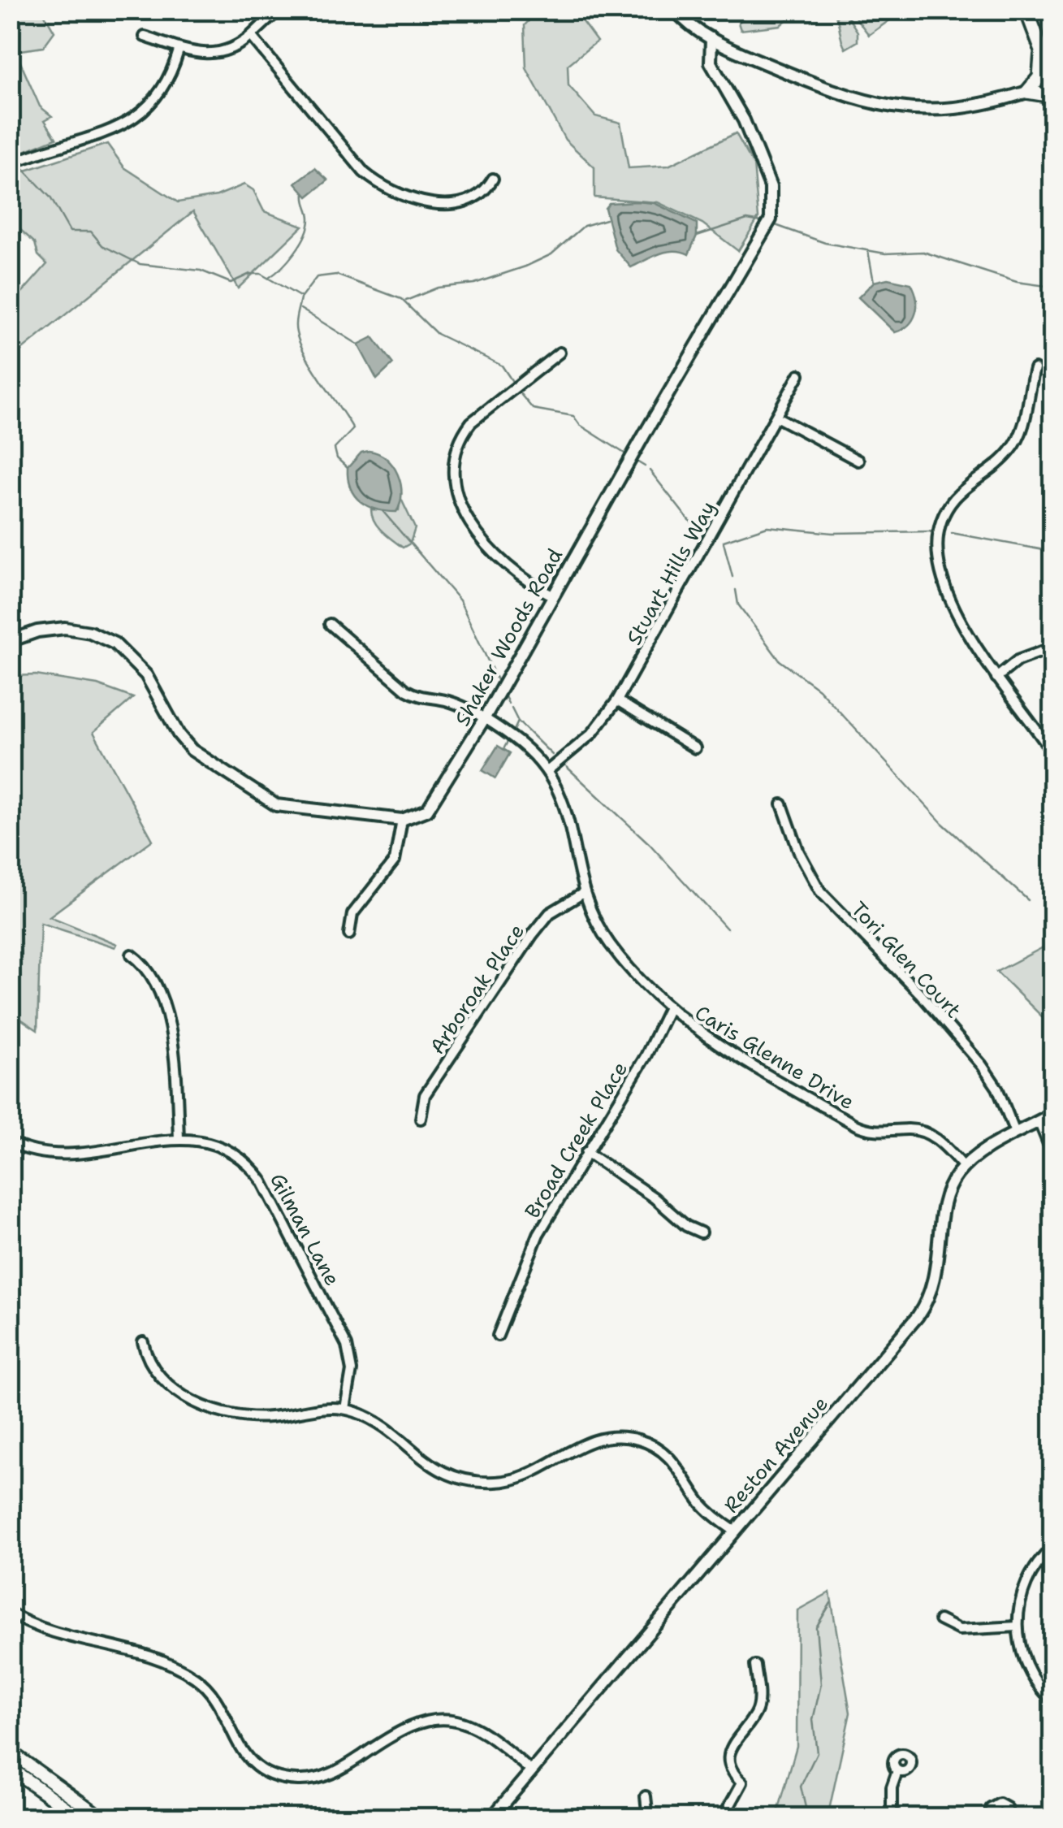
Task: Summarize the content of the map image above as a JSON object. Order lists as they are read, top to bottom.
{
  "streets": {
    "street": [
      "Stuart Hills Way",
      "Shaker Woods Road",
      "Tori Glen Court",
      "Arboroak Place",
      "Caris Glenne Drive",
      "Broad Creek Place",
      "Gilman Lane",
      "Reston Avenue"
    ]
  },
  "crossings": [
    ["Stuart Hills Way", "Caris Glenne Drive"],
    ["Shaker Woods Road", "Caris Glenne Drive"],
    ["Tori Glen Court", "Reston Avenue"],
    ["Arboroak Place", "Caris Glenne Drive"],
    ["Caris Glenne Drive", "Broad Creek Place"],
    ["Caris Glenne Drive", "Reston Avenue"]
  ]
}
